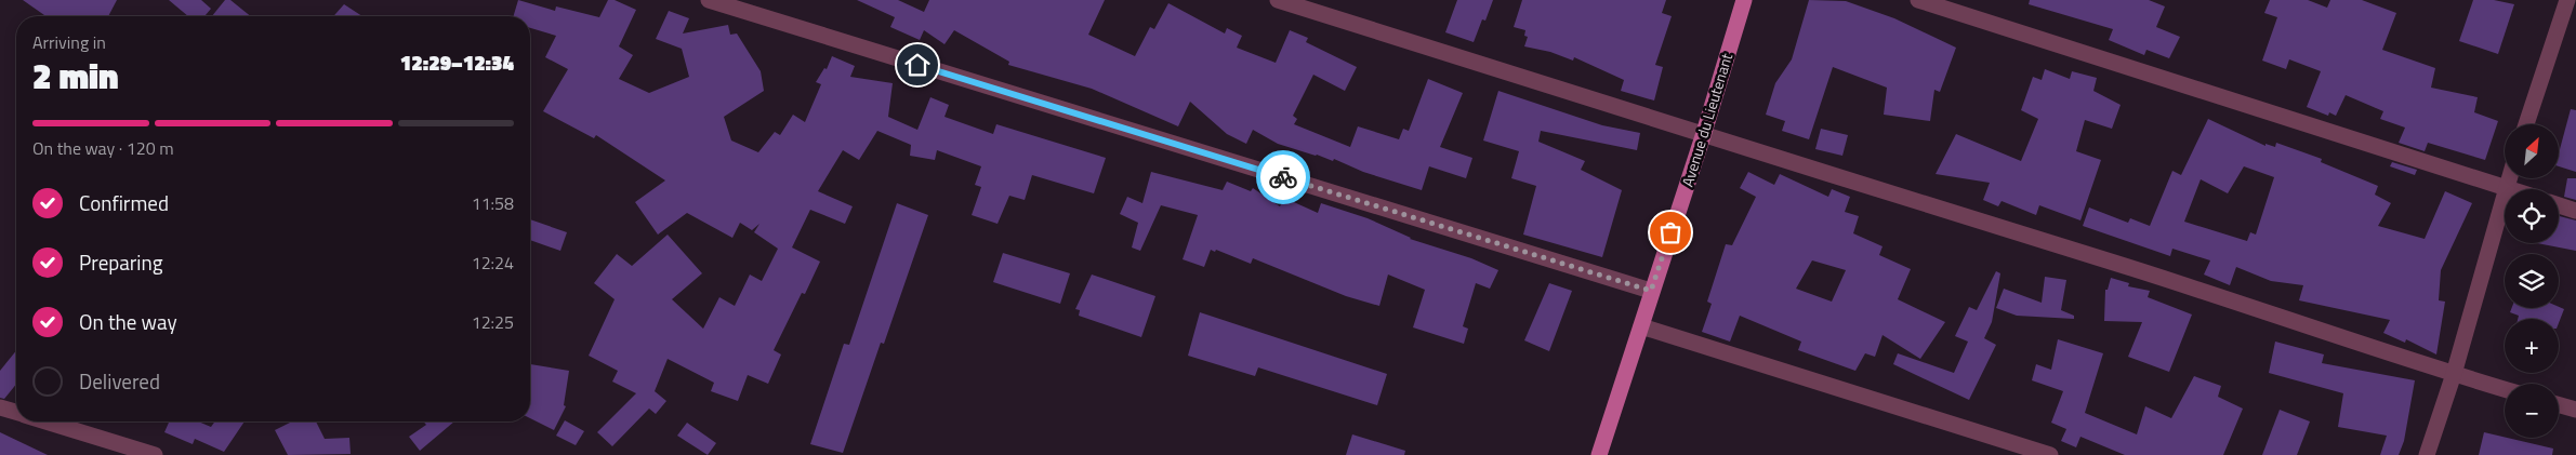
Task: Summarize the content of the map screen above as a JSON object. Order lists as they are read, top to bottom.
{
  "streets": {
    "main road": ["Avenue du Lieutenant"]
  },
  "north": "top right",
  "page": {
    "heading": ["2 min", "Arriving in", "12:29–12:34"],
    "bar": "On the way · 120 m",
    "map_buttons": ["+", "−"],
    "list": [
      ["Confirmed", "11:58"],
      ["Preparing", "12:24"],
      ["On the way", "12:25"],
      "Delivered"
    ]
  }
}
